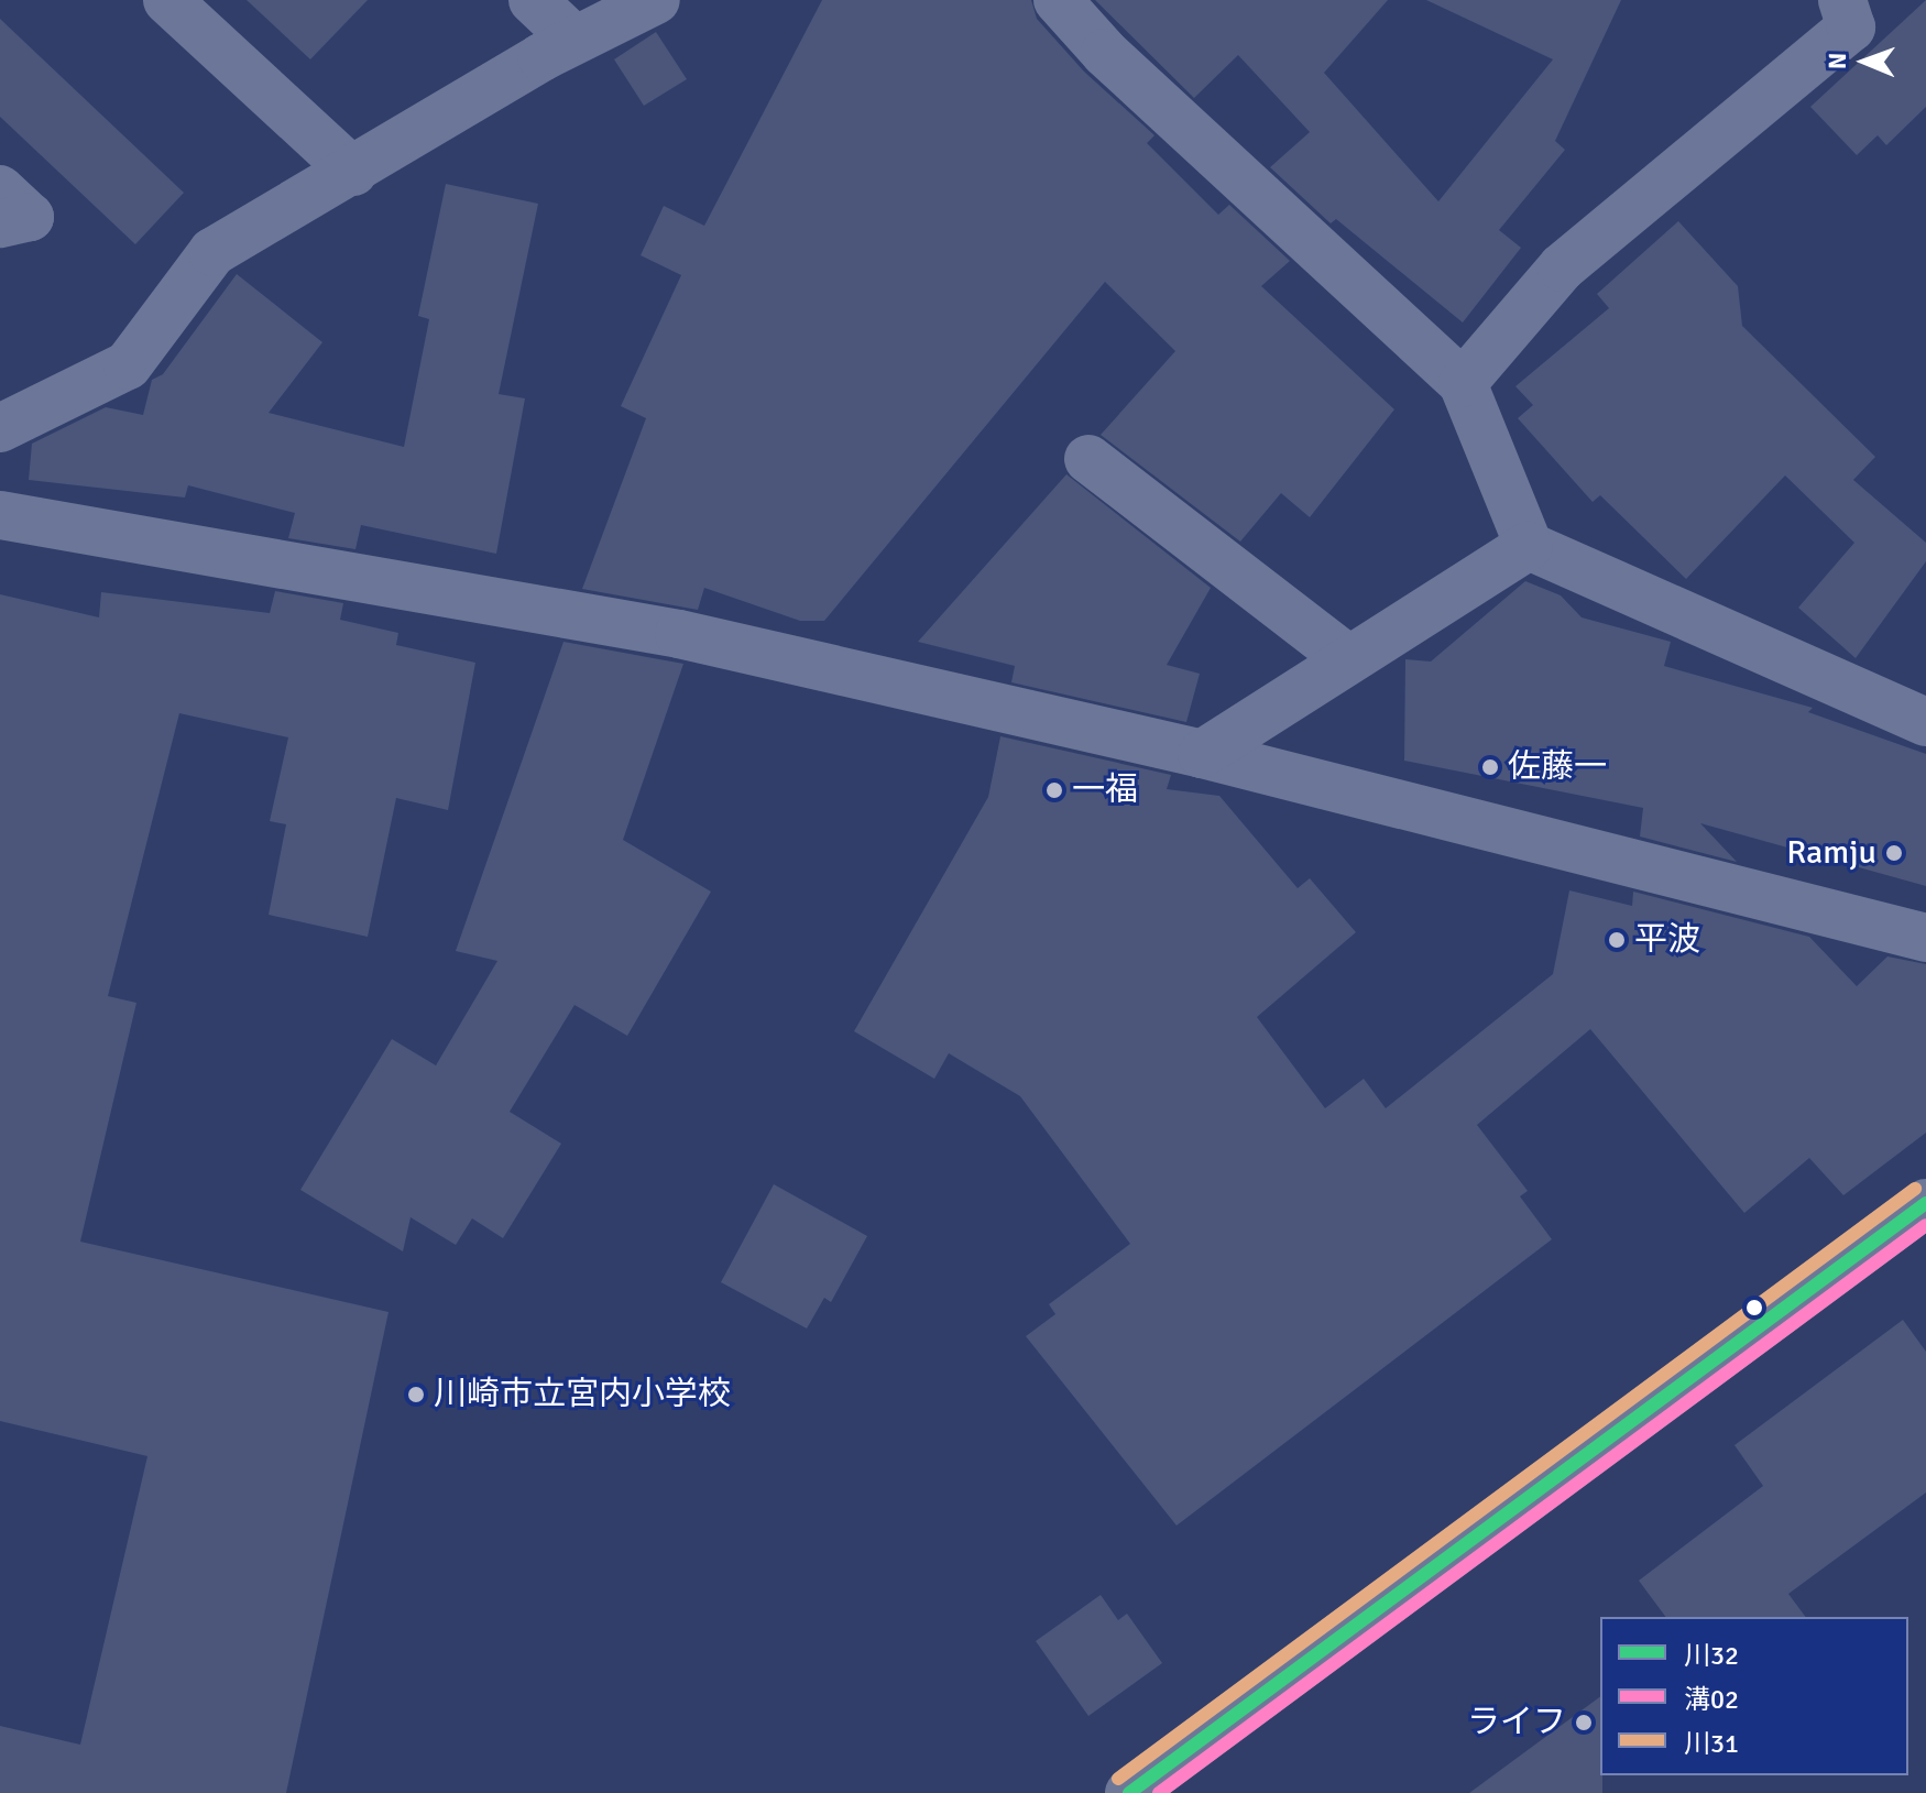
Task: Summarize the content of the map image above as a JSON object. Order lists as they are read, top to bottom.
{
  "places": [
    "佐藤一",
    "一福",
    "Ramju",
    "平波",
    "川崎市立宮内小学校",
    "ライフ"
  ],
  "lines": ["transit line 川31", "transit line 川32", "transit line 溝02"],
  "legend": ["川32", "溝02", "川31"],
  "north": "left"
}
